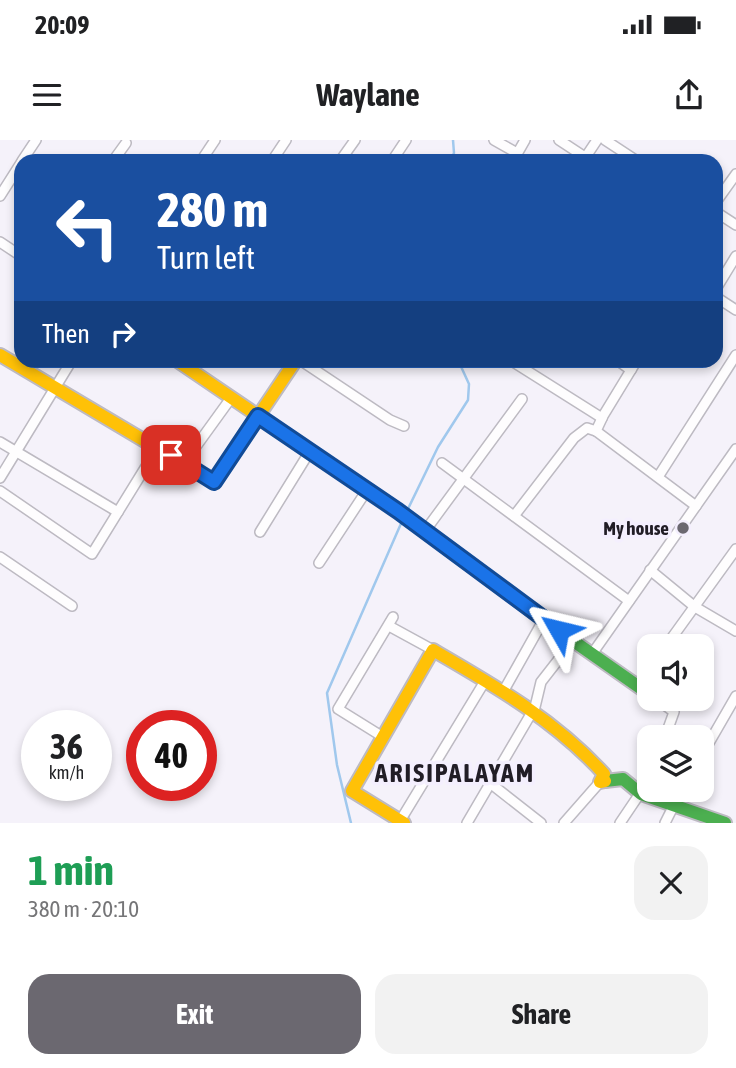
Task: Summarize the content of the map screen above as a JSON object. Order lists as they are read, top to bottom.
{
  "districts": ["ARISIPALAYAM"],
  "places": ["My house"],
  "page": {
    "status": "20:09",
    "header": "Waylane",
    "turn": ["280 m", "Turn left"],
    "then": "Then",
    "speed": "36 km/h",
    "limit": "40",
    "heading": ["1 min", "380 m · 20:10"],
    "buttons": ["Exit", "Share"]
  }
}
